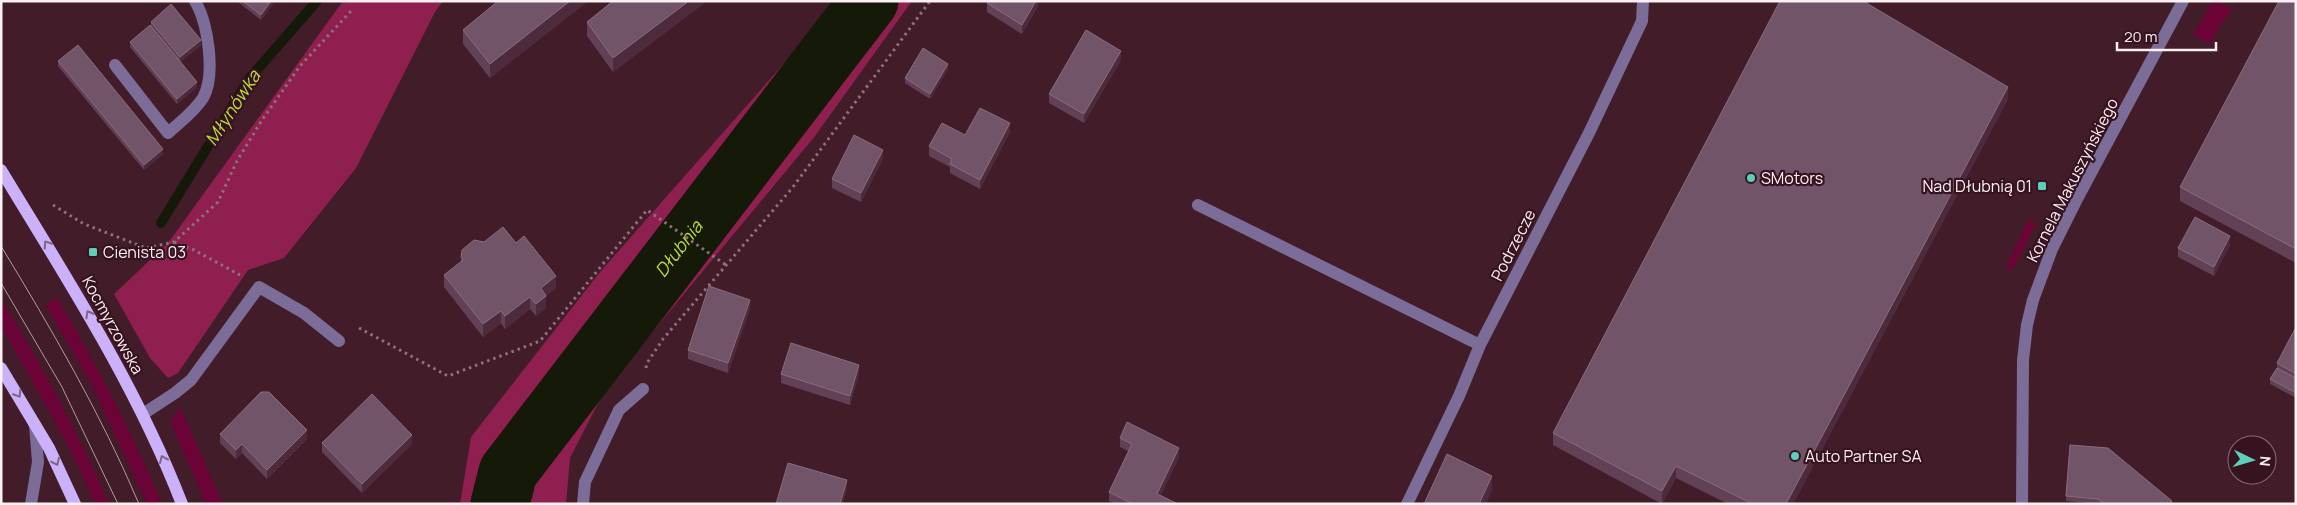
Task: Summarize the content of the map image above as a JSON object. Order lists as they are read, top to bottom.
{
  "streets": {
    "main road": ["Kocmyrzowska"],
    "street": ["Kornela Makuszyńskiego", "Podrzecze"]
  },
  "water": ["Młynówka", "Dłubnia"],
  "places": {
    "other": ["SMotors", "Auto Partner SA"],
    "transit": ["Nad Dłubnią 01", "Cienista 03"]
  },
  "scale_bar": "20 m",
  "north": "right"
}
